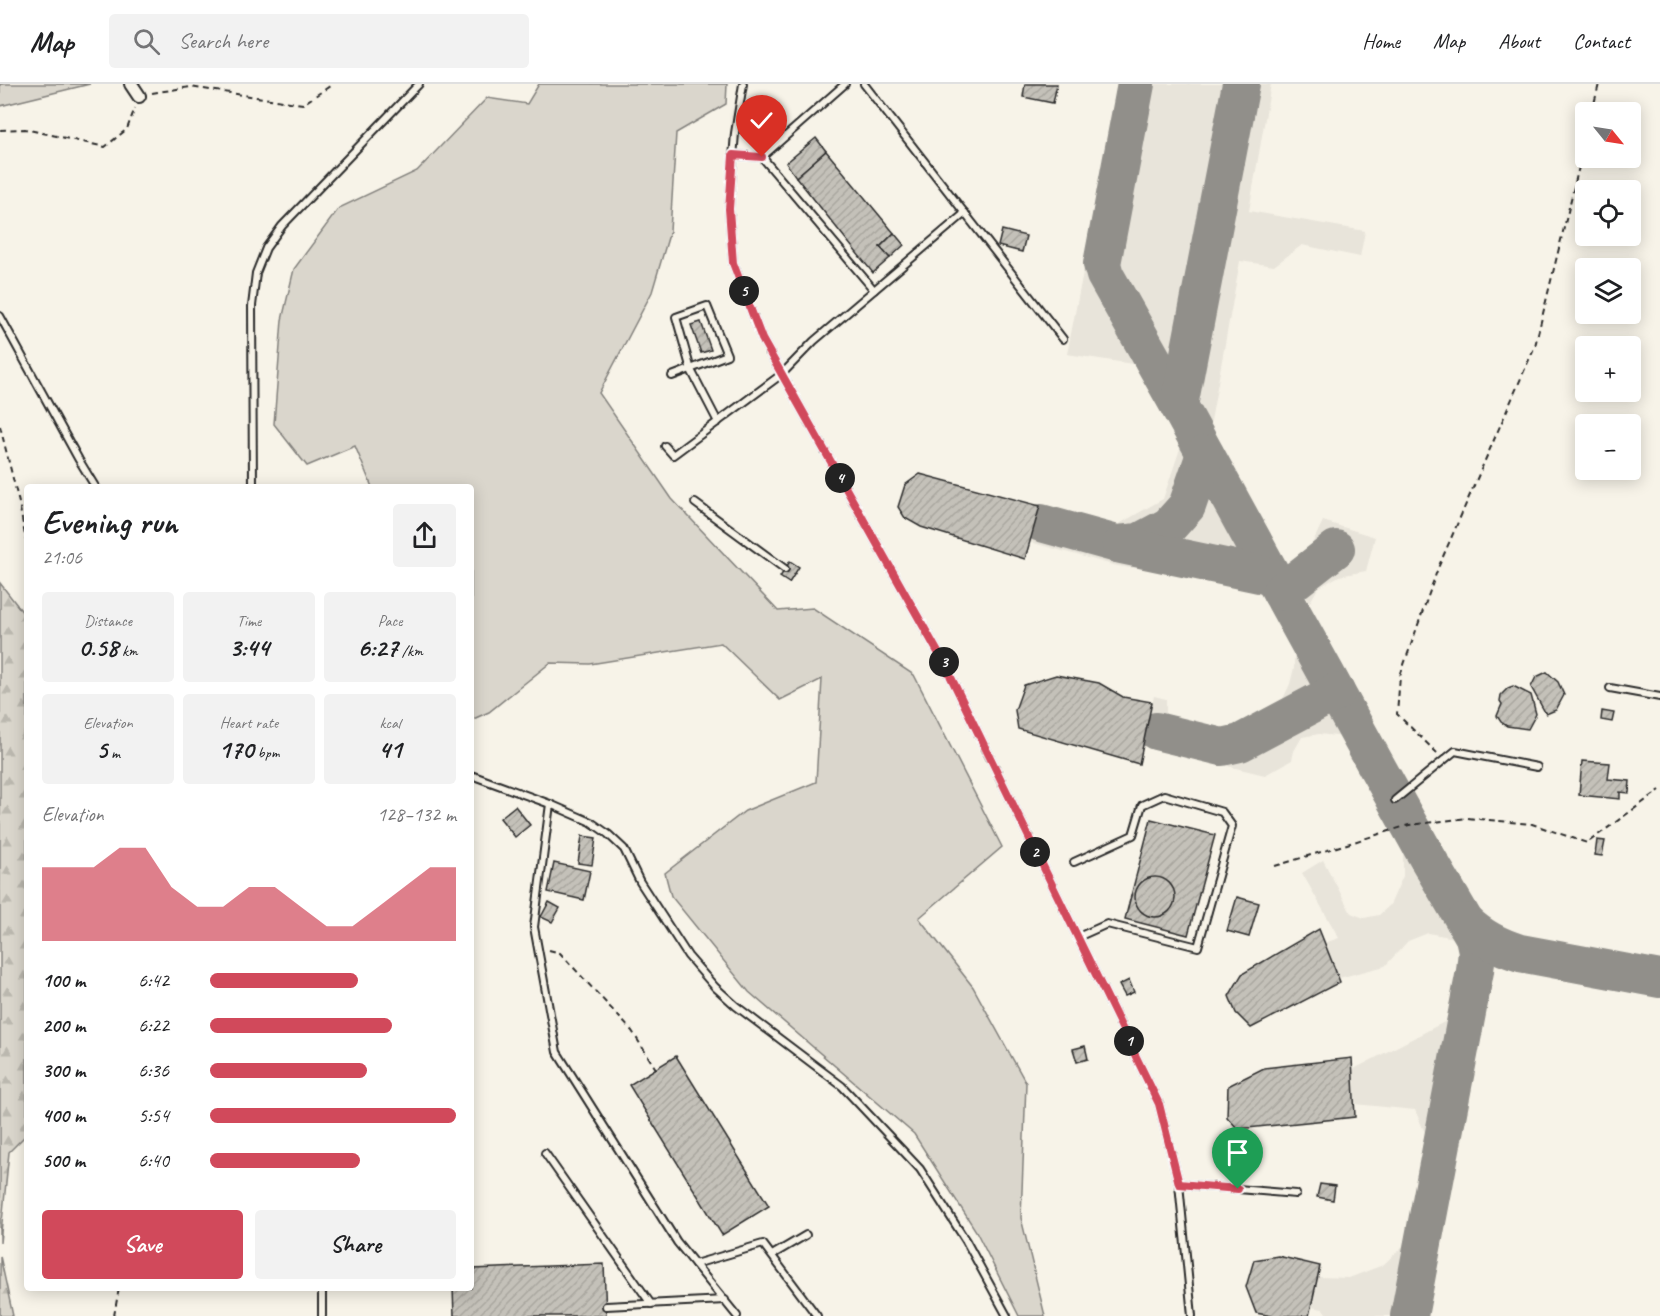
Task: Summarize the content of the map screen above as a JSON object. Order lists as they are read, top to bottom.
{
  "north": "bottom right",
  "page": {
    "header": "Map",
    "search": "Search here",
    "nav": [
      "Home",
      "Map",
      "About",
      "Contact"
    ],
    "map_buttons": ["+", "−"],
    "pins": [
      "5",
      "4",
      "3",
      "2",
      "1"
    ],
    "heading": ["Evening run", "21:06"],
    "stats": [
      ["Distance", "0.58 km"],
      ["Time", "3:44"],
      ["Pace", "6:27 /km"],
      ["Elevation", "5 m"],
      ["Heart rate", "170 bpm"],
      ["kcal", "41"]
    ],
    "chart": ["Elevation", "128–132 m"],
    "list": [
      {
        "name": "100 m",
        "note": "6:42"
      },
      {
        "name": "200 m",
        "note": "6:22"
      },
      {
        "name": "300 m",
        "note": "6:36"
      },
      {
        "name": "400 m",
        "note": "5:54"
      },
      {
        "name": "500 m",
        "note": "6:40"
      }
    ],
    "buttons": ["Save", "Share"]
  }
}
